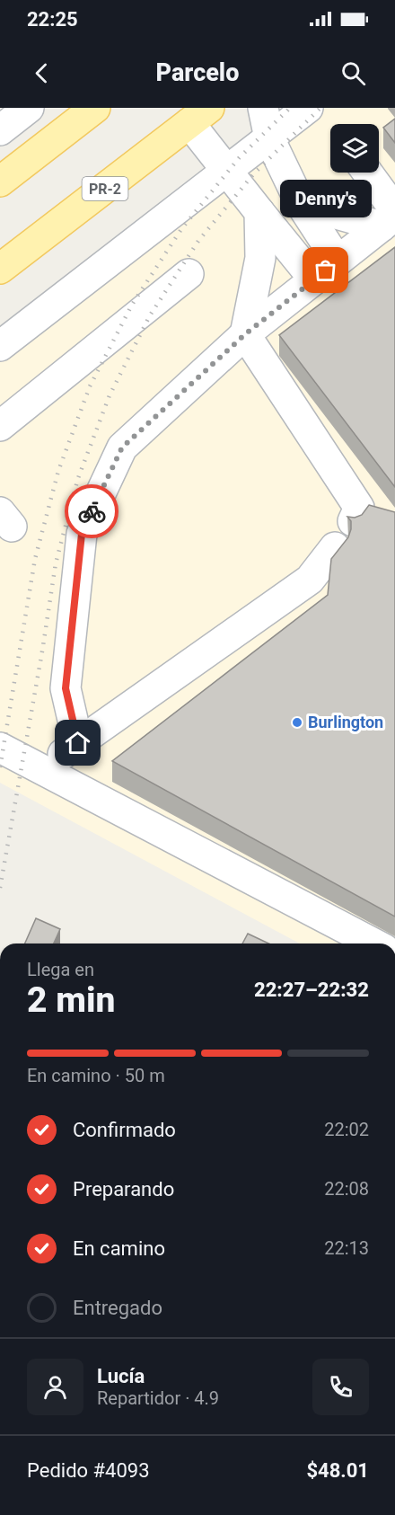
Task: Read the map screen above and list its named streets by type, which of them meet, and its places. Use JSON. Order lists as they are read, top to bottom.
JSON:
{
  "streets": {
    "main road": ["PR-2"]
  },
  "places": ["Denny's", "Burlington"],
  "page": {
    "status": "22:25",
    "header": "Parcelo",
    "bubble": "Denny's",
    "heading": ["2 min", "Llega en", "22:27–22:32"],
    "panel": [
      "Lucía",
      "Repartidor · 4.9",
      "Pedido #4093",
      "$48.01"
    ],
    "bar": "En camino · 50 m",
    "list": [
      ["Confirmado", "22:02"],
      ["Preparando", "22:08"],
      ["En camino", "22:13"],
      "Entregado"
    ]
  }
}
